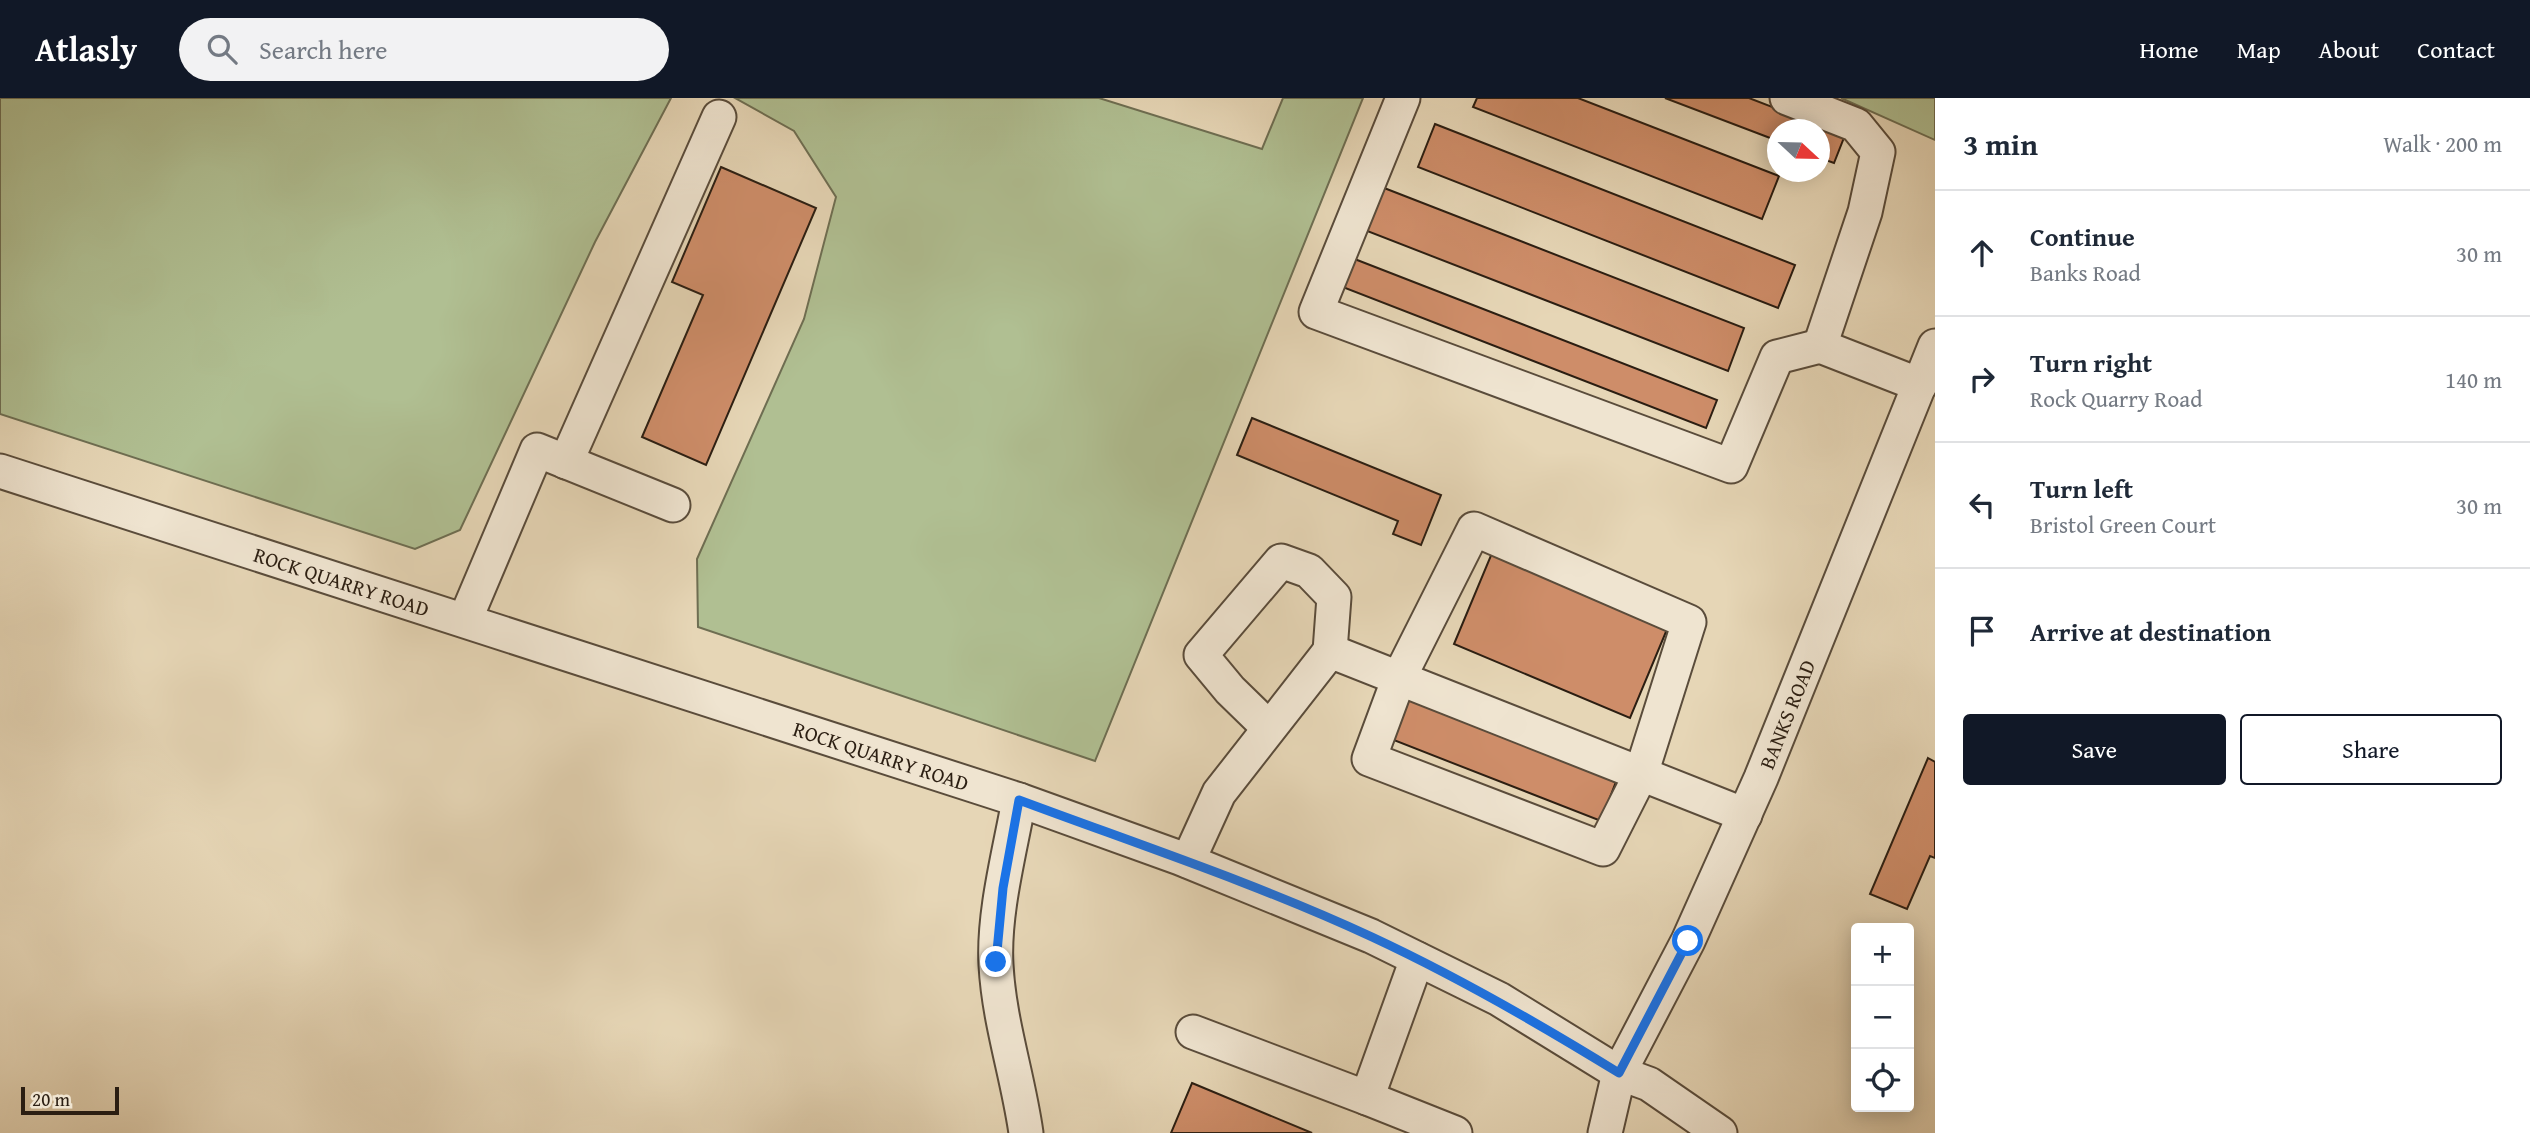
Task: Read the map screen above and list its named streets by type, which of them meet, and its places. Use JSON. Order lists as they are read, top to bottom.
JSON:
{
  "streets": {
    "street": ["ROCK QUARRY ROAD", "BANKS ROAD"]
  },
  "crossings": [
    ["ROCK QUARRY ROAD", "BANKS ROAD"]
  ],
  "scale_bar": "20 m",
  "north": "right",
  "page": {
    "header": "Atlasly",
    "search": "Search here",
    "nav": [
      "Home",
      "Map",
      "About",
      "Contact"
    ],
    "heading": ["3 min", "Walk · 200 m"],
    "list": [
      ["Continue", "Banks Road", "30 m"],
      ["Turn right", "Rock Quarry Road", "140 m"],
      ["Turn left", "Bristol Green Court", "30 m"],
      "Arrive at destination"
    ],
    "buttons": ["Save", "Share"],
    "map_buttons": ["+", "−"],
    "scale": "20 m"
  }
}
